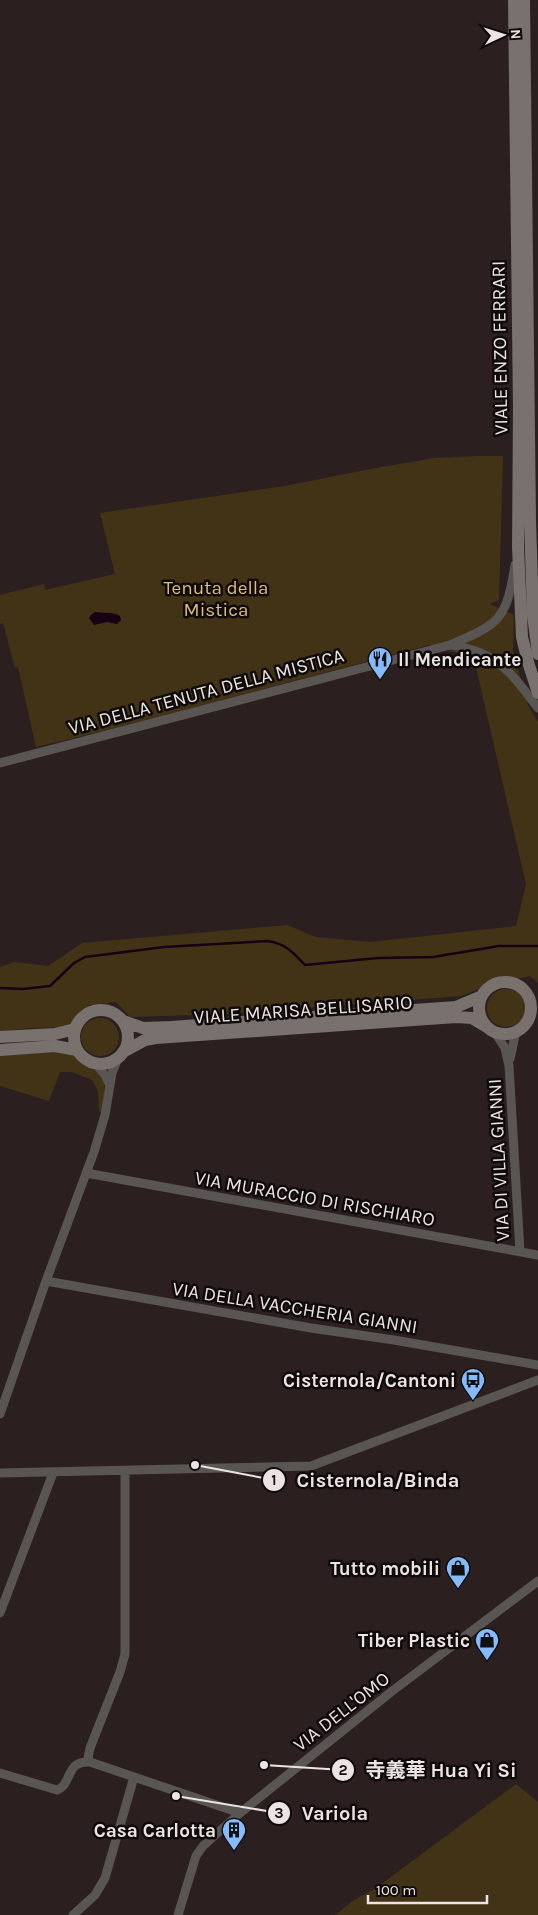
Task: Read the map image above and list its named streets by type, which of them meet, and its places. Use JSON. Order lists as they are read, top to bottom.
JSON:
{
  "streets": {
    "main road": ["VIALE ENZO FERRARI", "VIALE MARISA BELLISARIO"],
    "street": [
      "VIA DELLA TENUTA DELLA MISTICA",
      "VIA DI VILLA GIANNI",
      "VIA MURACCIO DI RISCHIARO",
      "VIA DELLA VACCHERIA GIANNI",
      "VIA DELL'OMO"
    ]
  },
  "crossings": [
    ["VIALE ENZO FERRARI", "VIA DELLA TENUTA DELLA MISTICA"],
    ["VIALE MARISA BELLISARIO", "VIA DI VILLA GIANNI"],
    ["VIA DI VILLA GIANNI", "VIA MURACCIO DI RISCHIARO"]
  ],
  "parks": ["Tenuta della Mistica"],
  "places": {
    "restaurant": ["Il Mendicante"],
    "bus stop": ["Cisternola/Cantoni"],
    "other": ["Cisternola/Binda", "寺義華 Hua Yi Si", "Variola"],
    "shop": ["Tutto mobili", "Tiber Plastic"],
    "building": ["Casa Carlotta"]
  },
  "scale_bar": "100 m",
  "north": "right"
}
